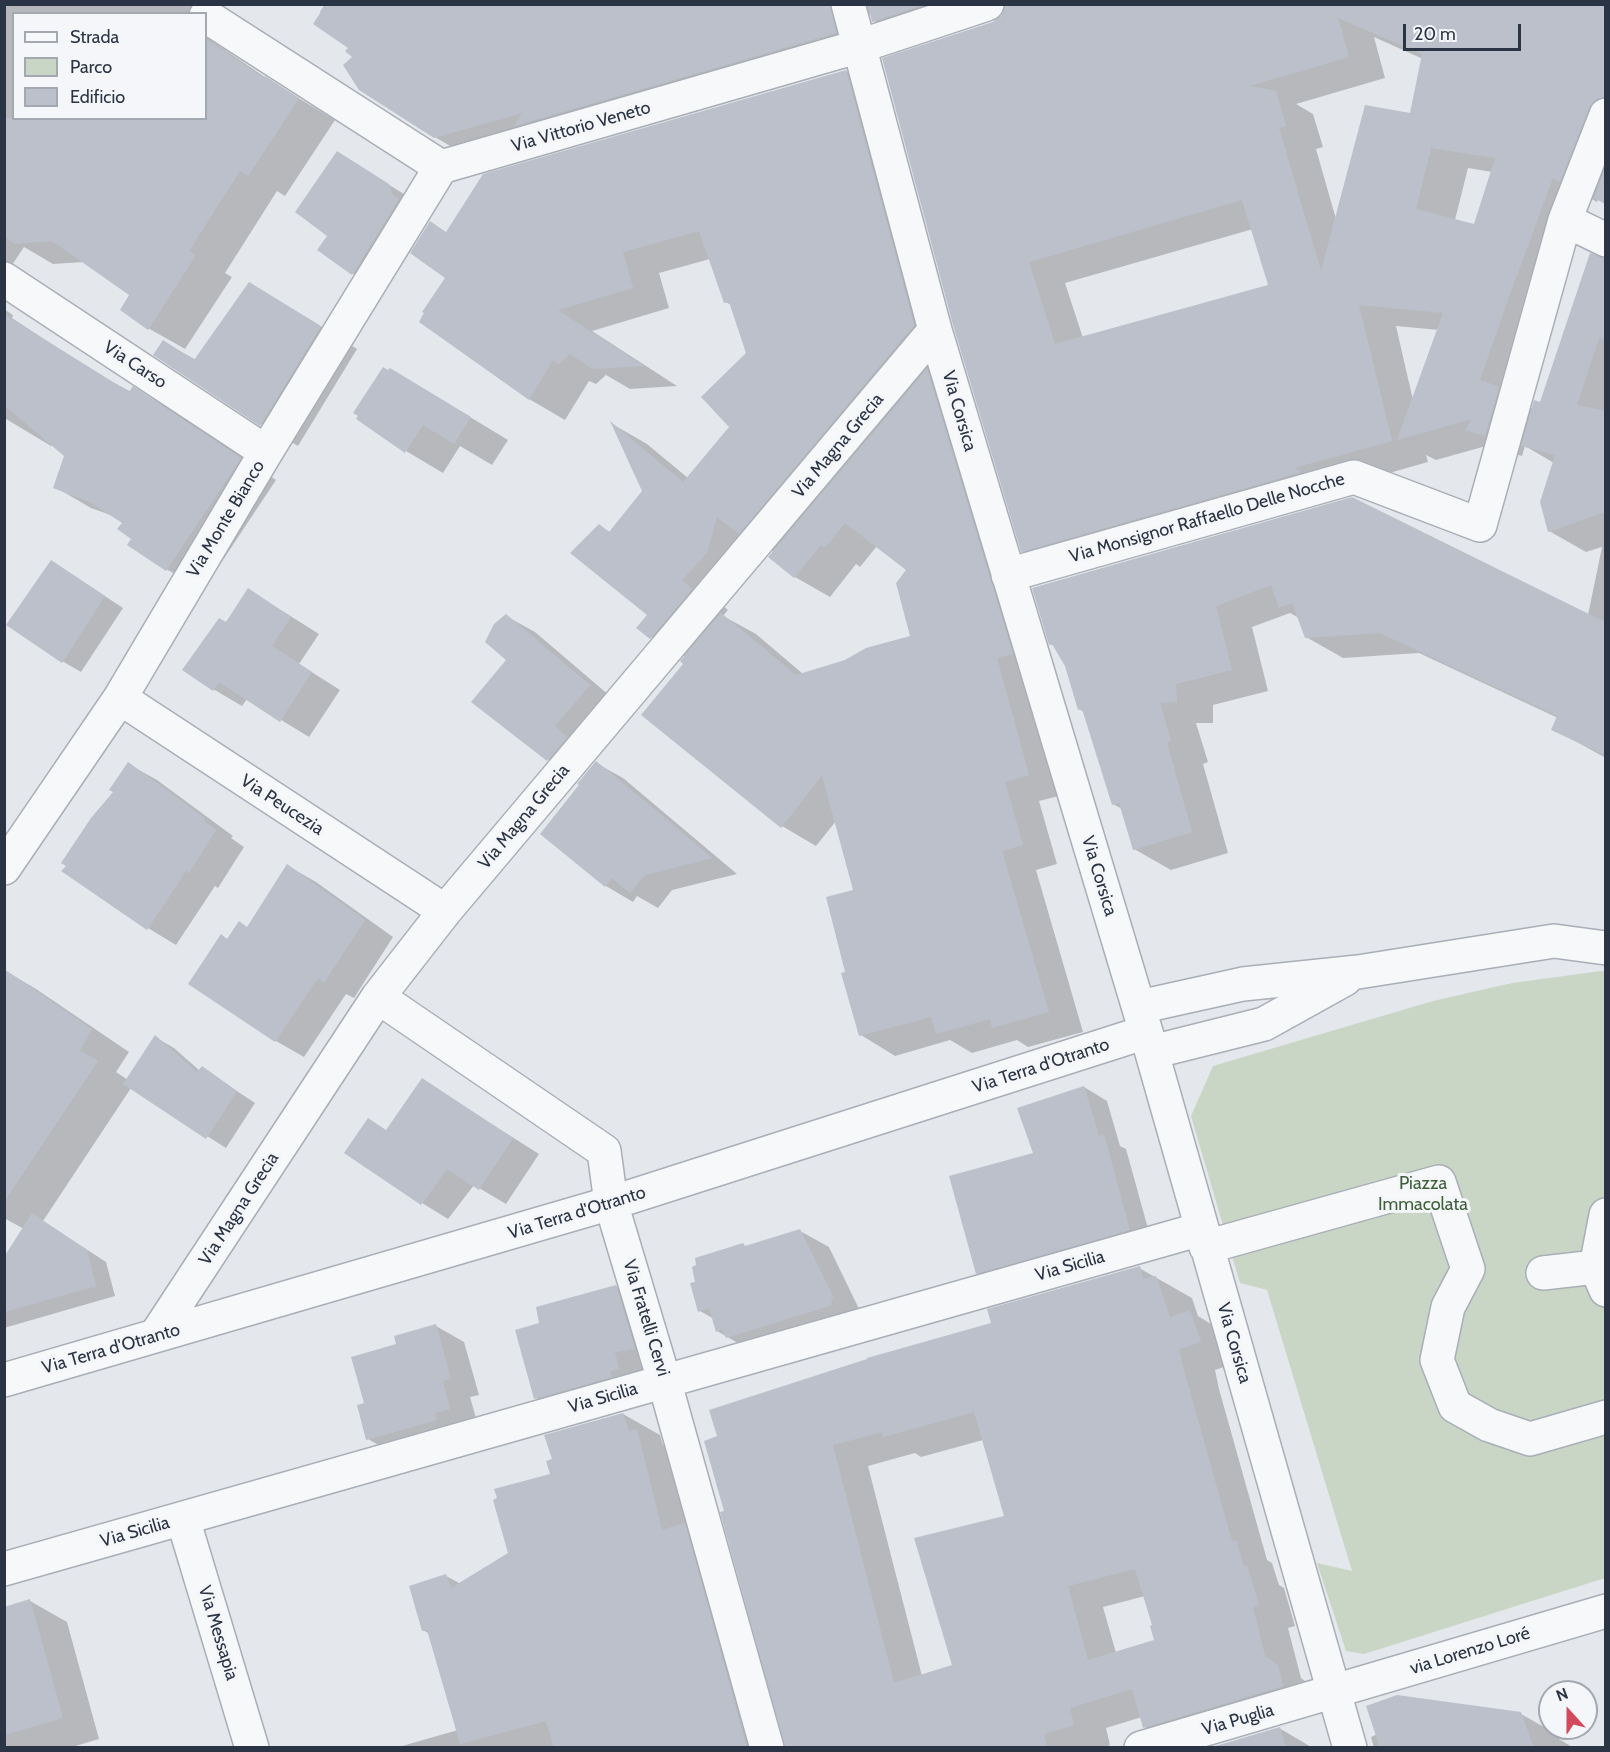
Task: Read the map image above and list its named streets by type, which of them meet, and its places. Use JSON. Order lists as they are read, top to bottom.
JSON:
{
  "streets": {
    "street": [
      "Via Vittorio Veneto",
      "Via Carso",
      "Via Corsica",
      "Via Magna Grecia",
      "Via Monsignor Raffaello Delle Nocche",
      "Via Monte Bianco",
      "Via Peucezia",
      "Via Terra d'Otranto",
      "Via Sicilia",
      "Via Fratelli Cervi",
      "Via Messapia",
      "via Lorenzo Loré",
      "Via Puglia"
    ]
  },
  "crossings": [
    ["Via Vittorio Veneto", "Via Corsica"],
    ["Via Vittorio Veneto", "Via Monte Bianco"],
    ["Via Carso", "Via Monte Bianco"],
    ["Via Corsica", "Via Magna Grecia"],
    ["Via Corsica", "Via Monsignor Raffaello Delle Nocche"],
    ["Via Corsica", "Via Terra d'Otranto"],
    ["Via Corsica", "Via Sicilia"],
    ["Via Corsica", "via Lorenzo Loré"],
    ["Via Corsica", "Via Puglia"],
    ["Via Magna Grecia", "Via Peucezia"],
    ["Via Magna Grecia", "Via Terra d'Otranto"],
    ["Via Magna Grecia", "Via Fratelli Cervi"],
    ["Via Monte Bianco", "Via Peucezia"],
    ["Via Terra d'Otranto", "Via Fratelli Cervi"],
    ["Via Sicilia", "Via Fratelli Cervi"],
    ["Via Sicilia", "Via Messapia"],
    ["via Lorenzo Loré", "Via Puglia"]
  ],
  "parks": ["Piazza Immacolata"],
  "legend": ["Strada", "Parco", "Edificio"],
  "scale_bar": "20 m",
  "north": "top"
}
